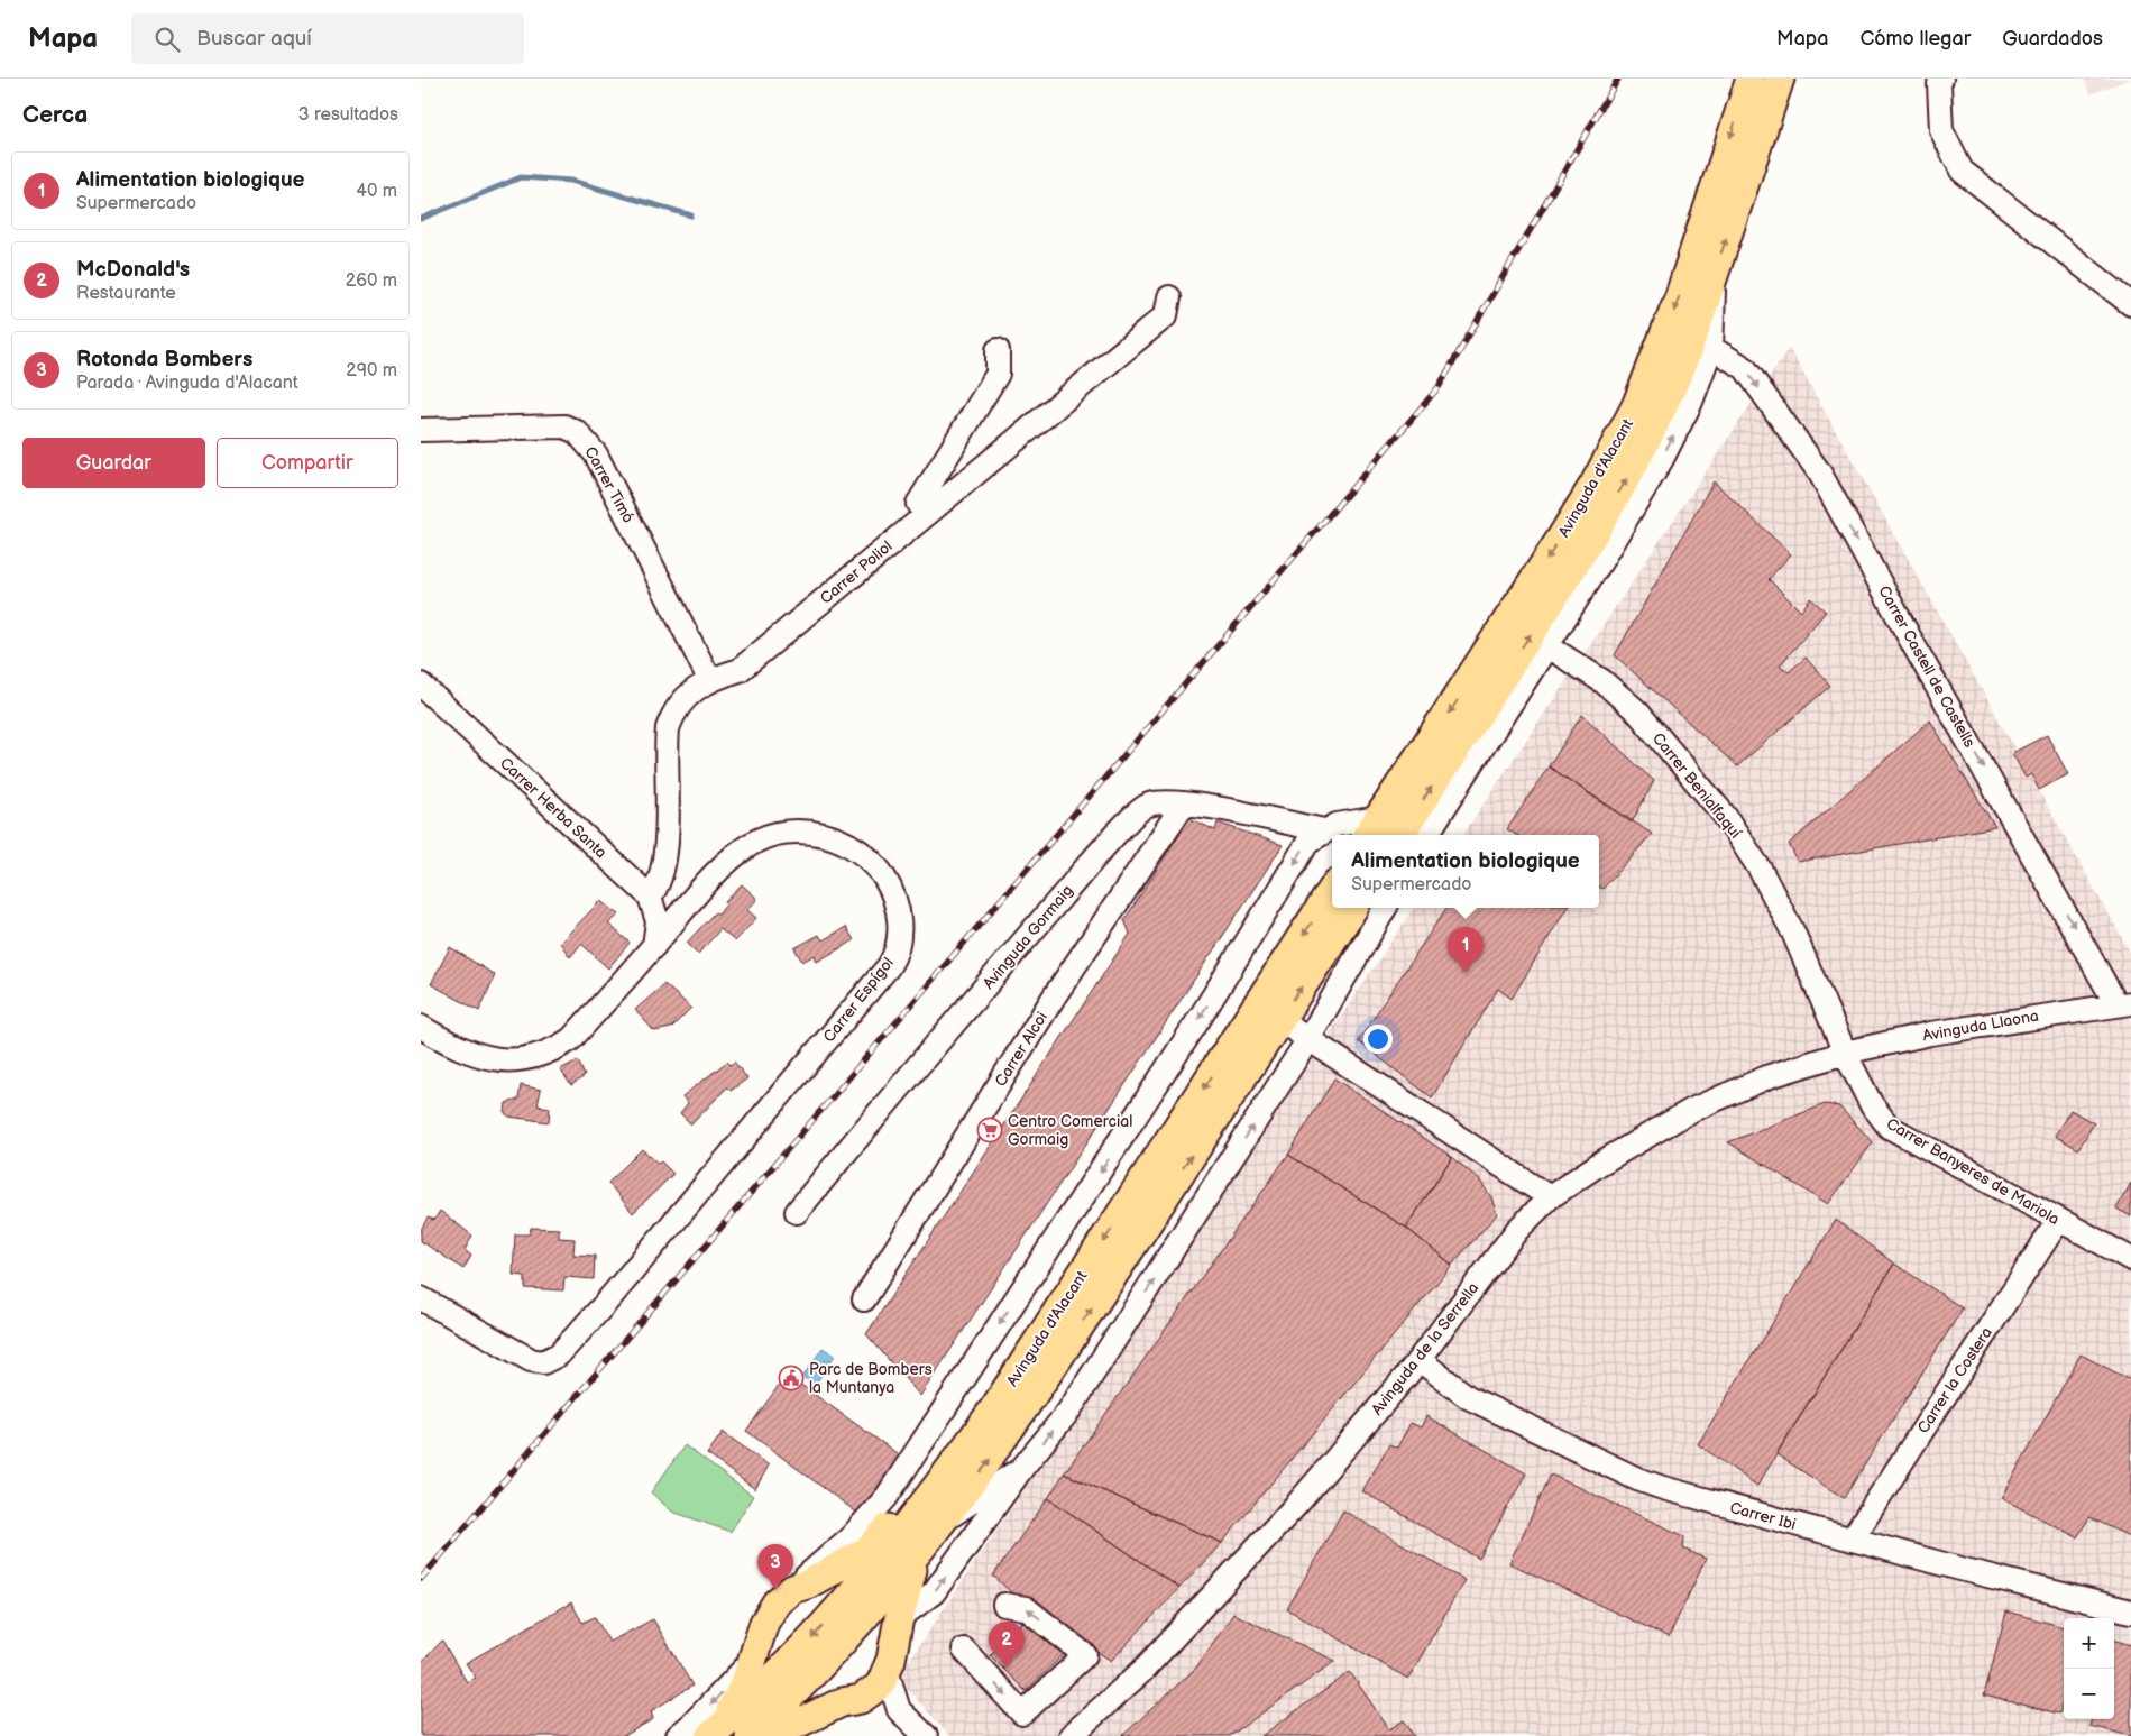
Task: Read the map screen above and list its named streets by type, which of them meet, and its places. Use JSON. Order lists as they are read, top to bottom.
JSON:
{
  "streets": {
    "main road": ["Avinguda d'Alacant"],
    "street": [
      "Carrer Timó",
      "Carrer Poliol",
      "Carrer Castell de Castells",
      "Carrer Benialfaquí",
      "Carrer Herba Santa",
      "Avinguda Gormaig",
      "Carrer Espígol",
      "Avinguda Llaona",
      "Carrer Alcoi",
      "Carrer Banyeres de Mariola",
      "Avinguda de la Serrella",
      "Carrer la Costera",
      "Carrer Ibi"
    ]
  },
  "crossings": [
    ["Carrer Timó", "Carrer Poliol"],
    ["Carrer Poliol", "Carrer Herba Santa"],
    ["Carrer Castell de Castells", "Avinguda Llaona"],
    ["Carrer Benialfaquí", "Avinguda Llaona"],
    ["Carrer Benialfaquí", "Carrer Banyeres de Mariola"],
    ["Carrer Benialfaquí", "Avinguda de la Serrella"],
    ["Avinguda Gormaig", "Carrer Alcoi"],
    ["Avinguda Llaona", "Carrer Banyeres de Mariola"],
    ["Avinguda Llaona", "Avinguda de la Serrella"],
    ["Carrer Banyeres de Mariola", "Avinguda de la Serrella"],
    ["Carrer Banyeres de Mariola", "Carrer la Costera"],
    ["Avinguda de la Serrella", "Carrer Ibi"],
    ["Carrer la Costera", "Carrer Ibi"]
  ],
  "one_way": ["Carrer Castell de Castells"],
  "places": {
    "supermarket": ["Centro Comercial Gormaig"],
    "public building": ["Parc de Bombers la Muntanya"]
  },
  "page": {
    "header": "Mapa",
    "search": "Buscar aquí",
    "nav": ["Mapa", "Cómo llegar", "Guardados"],
    "heading": ["Cerca", "3 resultados"],
    "list": [
      {
        "mark": "1",
        "name": "Alimentation biologique",
        "note": "Supermercado",
        "value": "40 m"
      },
      {
        "mark": "2",
        "name": "McDonald's",
        "note": "Restaurante",
        "value": "260 m"
      },
      {
        "mark": "3",
        "name": "Rotonda Bombers",
        "note": "Parada · Avinguda d'Alacant",
        "value": "290 m"
      }
    ],
    "buttons": ["Guardar", "Compartir"],
    "popup": ["Alimentation biologique", "Supermercado"],
    "pins": ["1", "3", "2"],
    "map_buttons": ["+", "−"]
  }
}
